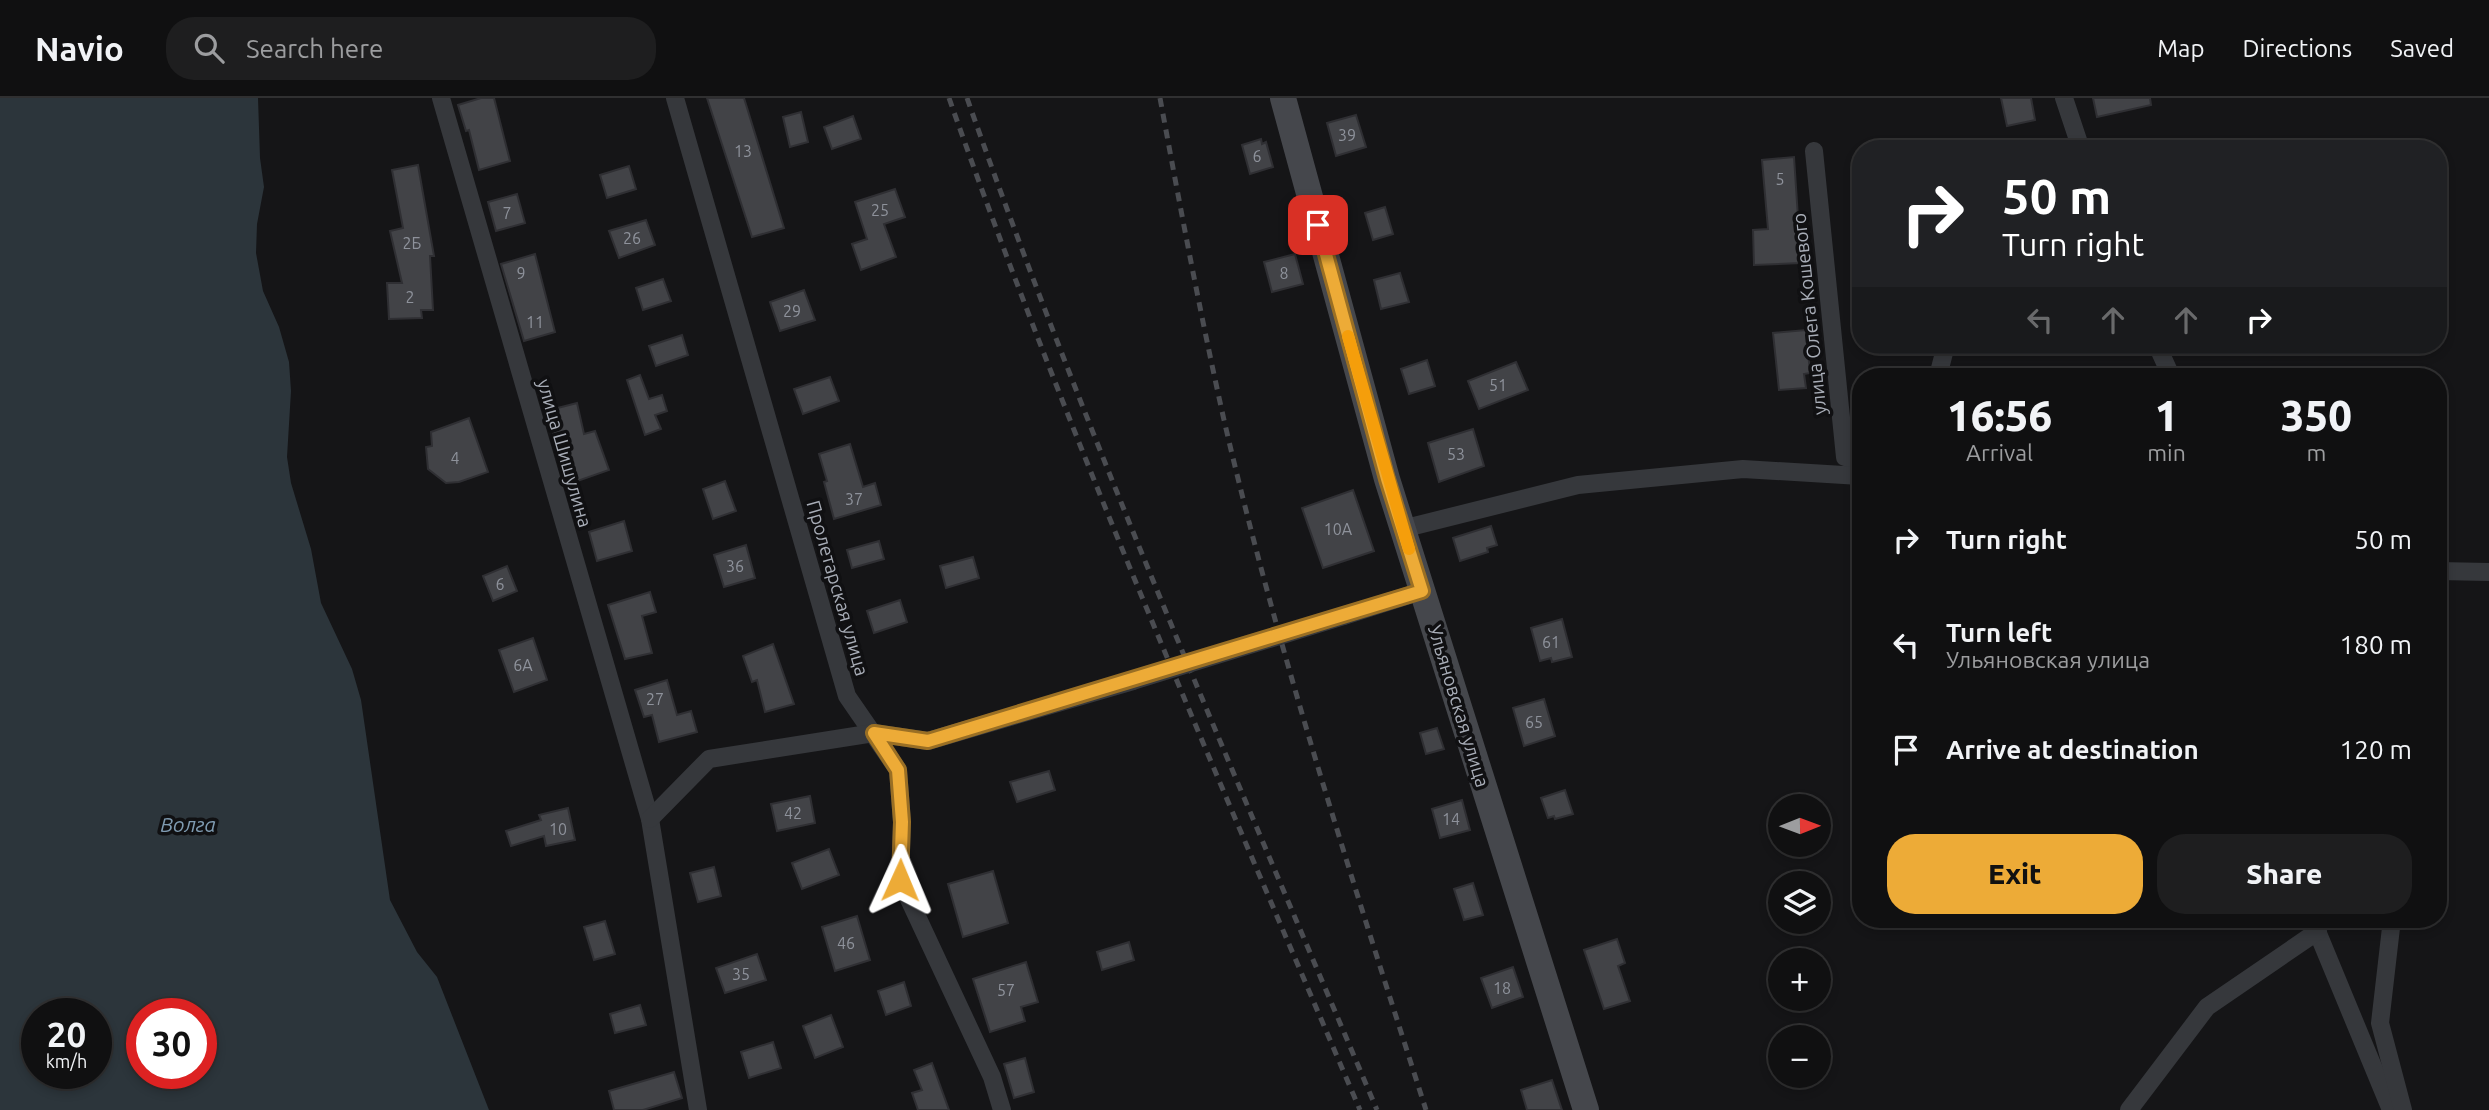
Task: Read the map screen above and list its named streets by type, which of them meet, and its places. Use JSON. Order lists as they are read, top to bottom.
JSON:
{
  "streets": {
    "main road": ["Ульяновская улица"],
    "street": ["улица Олега Кошевого", "улица Шишулина", "Пролетарская улица"]
  },
  "water": ["Волга"],
  "house_numbers": [
    "39",
    "13",
    "6",
    "5",
    "25",
    "7",
    "26",
    "2Б",
    "9",
    "8",
    "2",
    "29",
    "11",
    "51",
    "53",
    "4",
    "37",
    "10А",
    "36",
    "6",
    "61",
    "6А",
    "27",
    "65",
    "42",
    "14",
    "10",
    "46",
    "35",
    "18",
    "57"
  ],
  "north": "right",
  "page": {
    "header": "Navio",
    "search": "Search here",
    "nav": ["Map", "Directions", "Saved"],
    "turn": ["50 m", "Turn right"],
    "eta": [
      "16:56",
      "Arrival",
      "1",
      "min",
      "350",
      "m"
    ],
    "list": [
      {
        "name": "Turn right",
        "value": "50 m"
      },
      {
        "name": "Turn left",
        "note": "Ульяновская улица",
        "value": "180 m"
      },
      {
        "name": "Arrive at destination",
        "value": "120 m"
      }
    ],
    "map_buttons": ["+", "−"],
    "buttons": ["Exit", "Share"],
    "speed": "20 km/h",
    "limit": "30"
  }
}
